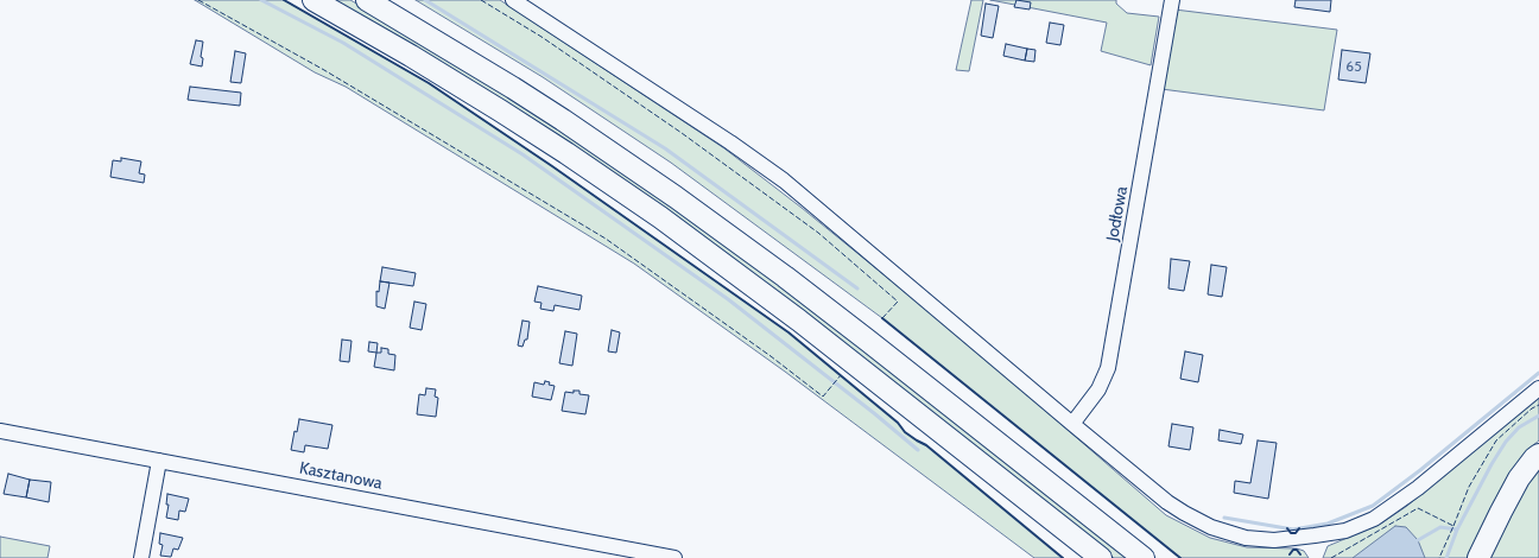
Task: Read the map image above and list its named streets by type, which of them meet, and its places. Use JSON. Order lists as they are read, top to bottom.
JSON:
{
  "streets": {
    "street": ["Jodłowa", "Kasztanowa"]
  },
  "house_numbers": ["65"]
}
